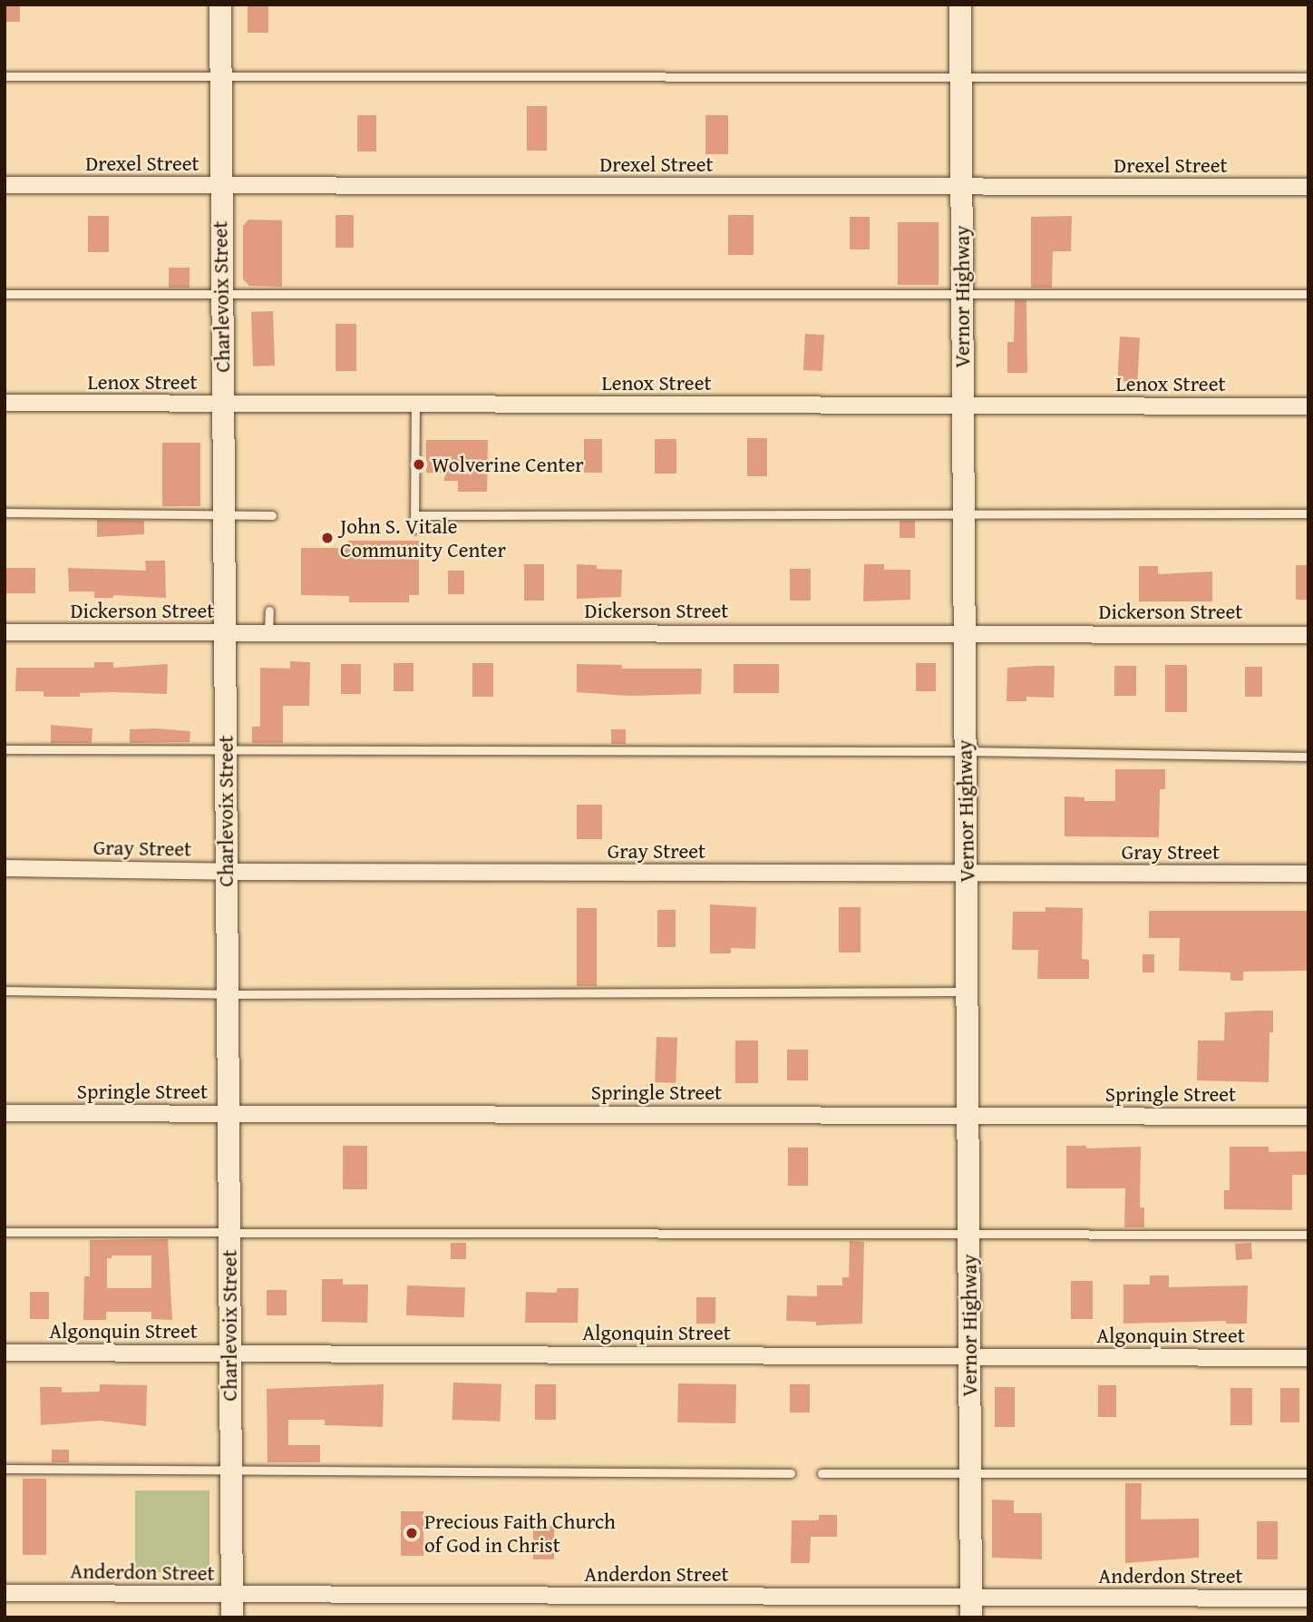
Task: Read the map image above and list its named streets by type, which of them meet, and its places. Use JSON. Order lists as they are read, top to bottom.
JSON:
{
  "streets": {
    "street": [
      "Drexel Street",
      "Charlevoix Street",
      "Vernor Highway",
      "Lenox Street",
      "Dickerson Street",
      "Gray Street",
      "Springle Street",
      "Algonquin Street",
      "Anderdon Street"
    ]
  },
  "crossings": [
    ["Drexel Street", "Charlevoix Street"],
    ["Drexel Street", "Vernor Highway"],
    ["Charlevoix Street", "Lenox Street"],
    ["Charlevoix Street", "Dickerson Street"],
    ["Charlevoix Street", "Gray Street"],
    ["Charlevoix Street", "Springle Street"],
    ["Charlevoix Street", "Algonquin Street"],
    ["Charlevoix Street", "Anderdon Street"],
    ["Vernor Highway", "Lenox Street"],
    ["Vernor Highway", "Dickerson Street"],
    ["Vernor Highway", "Gray Street"],
    ["Vernor Highway", "Springle Street"],
    ["Vernor Highway", "Algonquin Street"],
    ["Vernor Highway", "Anderdon Street"]
  ],
  "places": ["Wolverine Center", "John S. Vitale Community Center", "Precious Faith Church of God in Christ"]
}
